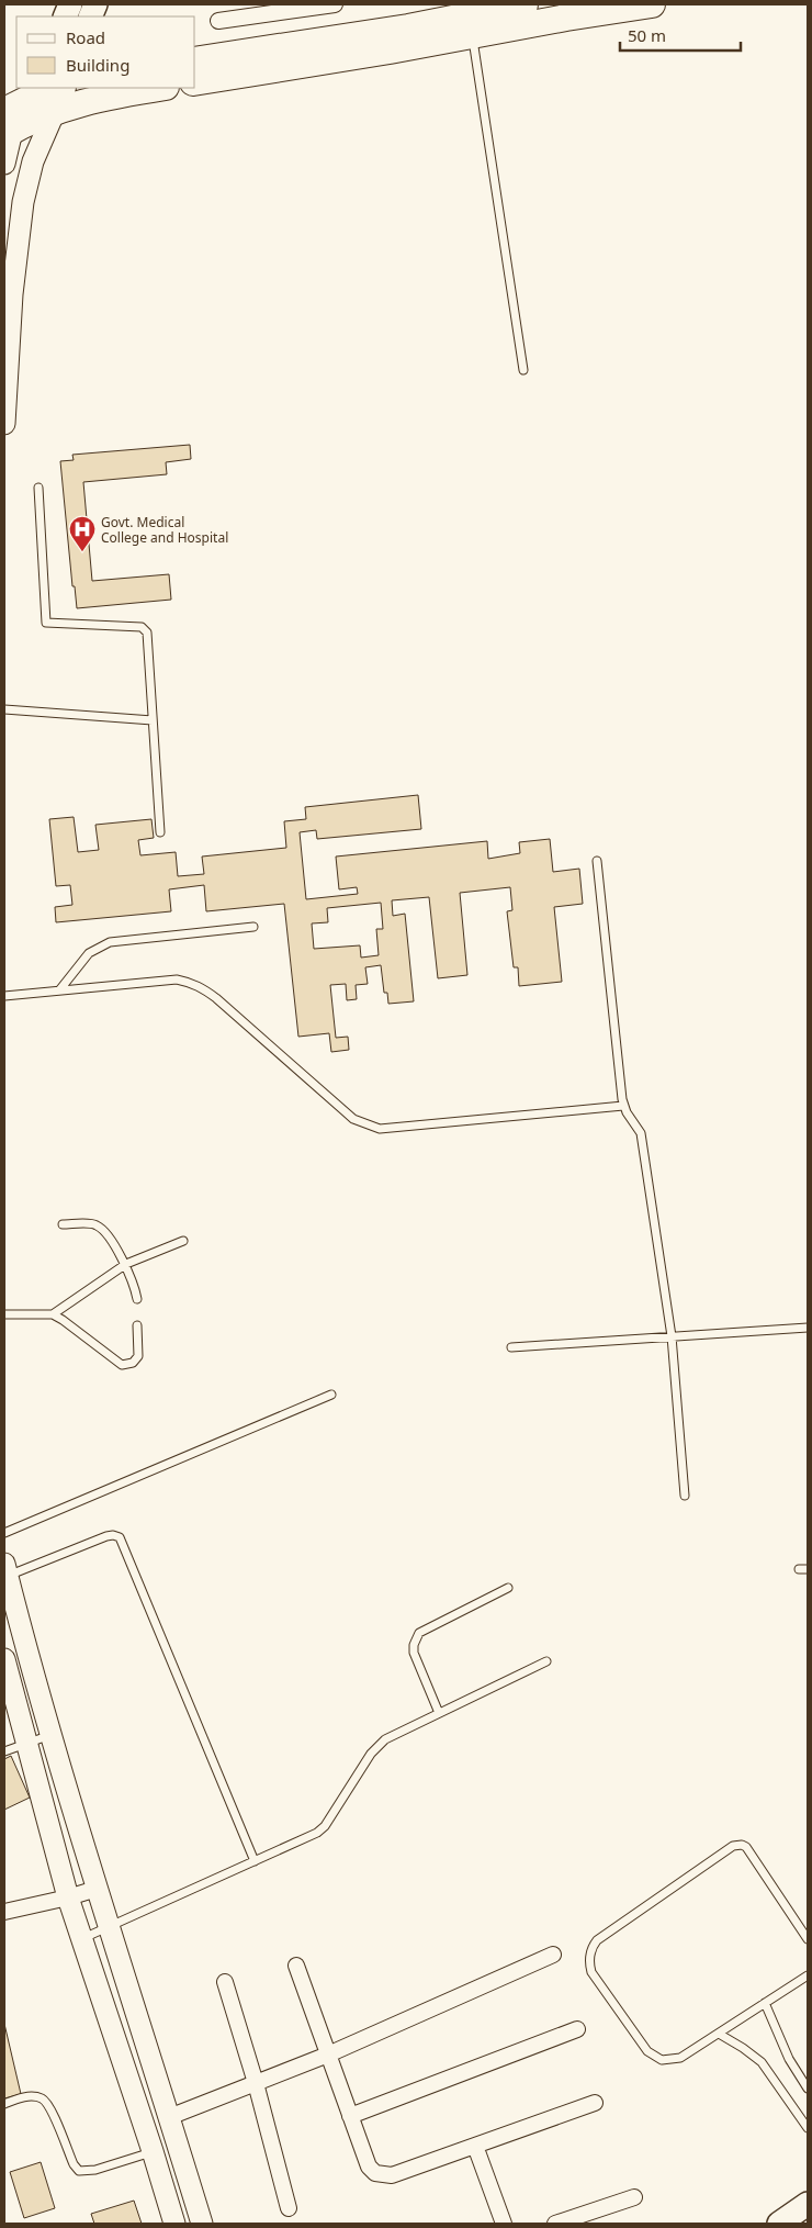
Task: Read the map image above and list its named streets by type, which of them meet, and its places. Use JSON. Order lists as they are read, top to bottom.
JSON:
{
  "places": {
    "hospital": ["Govt. Medical College and Hospital"]
  },
  "legend": ["Road", "Building"],
  "scale_bar": "50 m"
}
